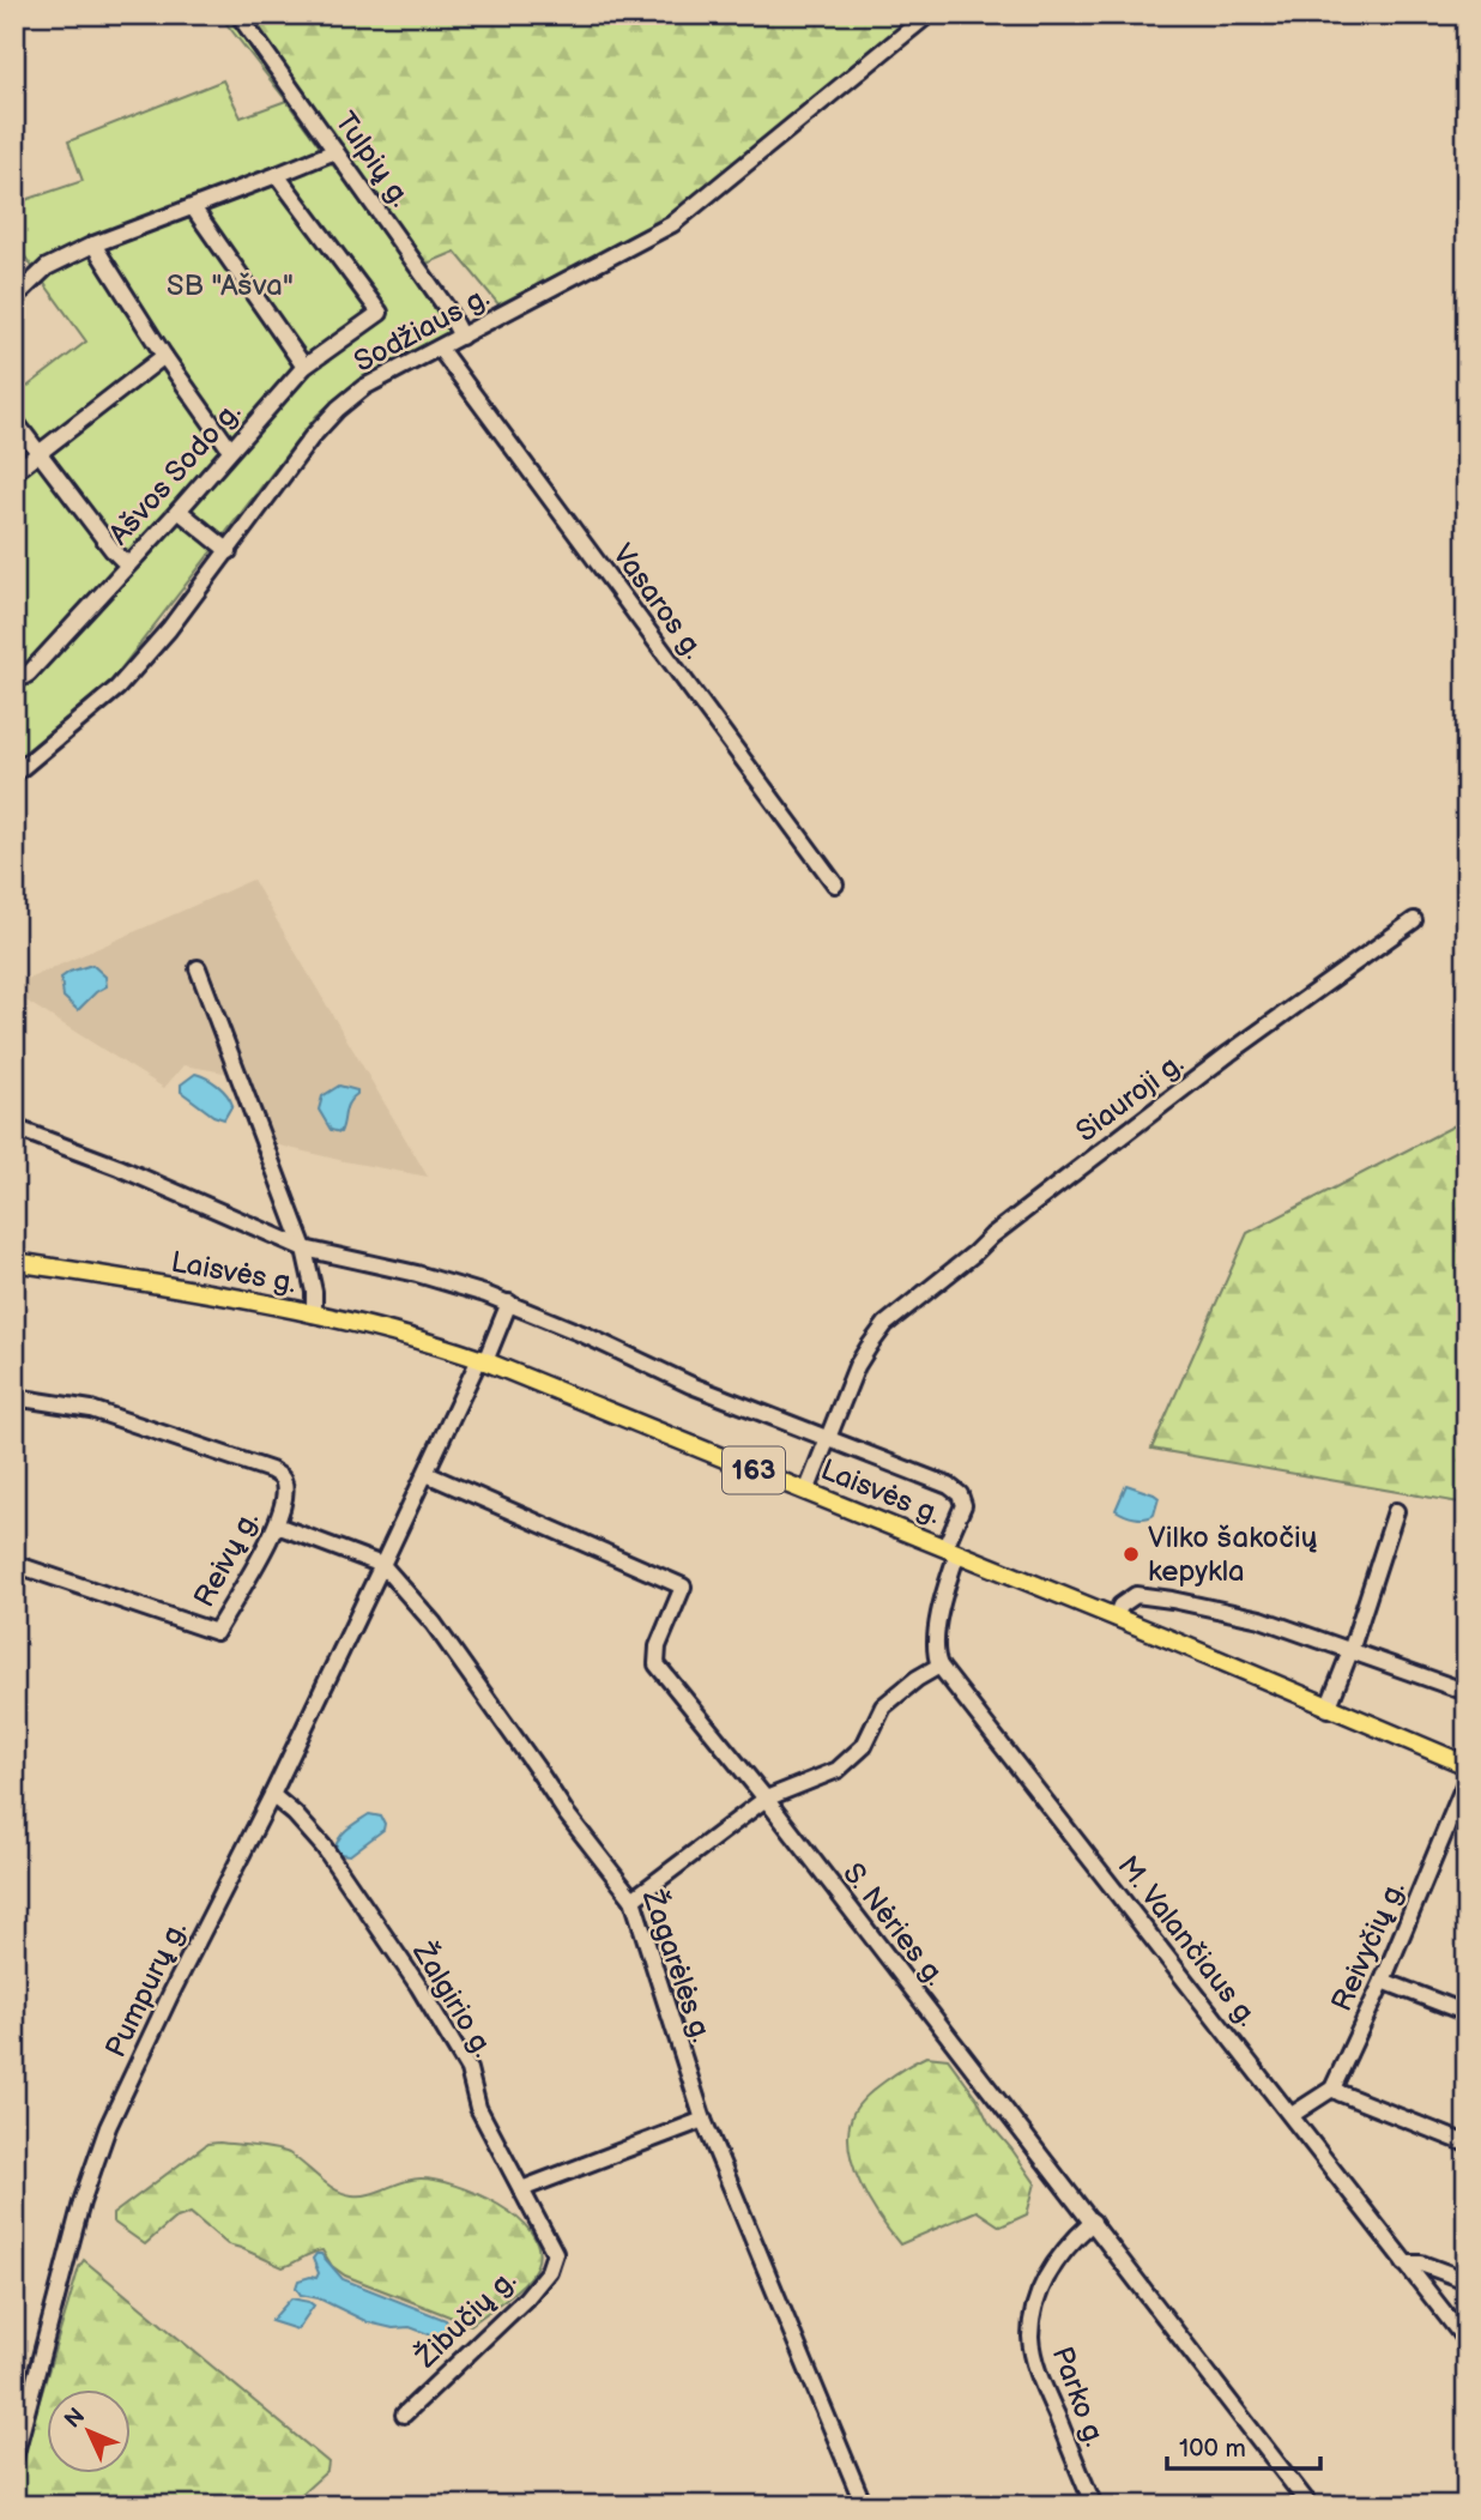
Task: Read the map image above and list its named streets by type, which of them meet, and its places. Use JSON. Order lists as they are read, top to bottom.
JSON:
{
  "streets": {
    "main road": ["Laisvės g.", "163"],
    "street": [
      "Tulpių g.",
      "Sodžiaus g.",
      "Ašvos Sodo g.",
      "Vasaros g.",
      "Siauroji g.",
      "Reivų g.",
      "S. Nėries g.",
      "M. Valančiaus g.",
      "Reivyčių g.",
      "Žagarėlės g.",
      "Pumpurų g.",
      "Žalgirio g.",
      "Žibučių g.",
      "Parko g."
    ]
  },
  "crossings": [
    ["Tulpių g.", "Sodžiaus g."],
    ["Sodžiaus g.", "Vasaros g."],
    ["Siauroji g.", "Laisvės g."],
    ["S. Nėries g.", "Parko g."],
    ["M. Valančiaus g.", "Reivyčių g."],
    ["Žagarėlės g.", "Pumpurų g."],
    ["Pumpurų g.", "Žalgirio g."],
    ["Žalgirio g.", "Žibučių g."]
  ],
  "parks": ["SB \"Ašva\""],
  "places": ["Vilko šakočių kepykla"],
  "scale_bar": "100 m",
  "north": "top left"
}
